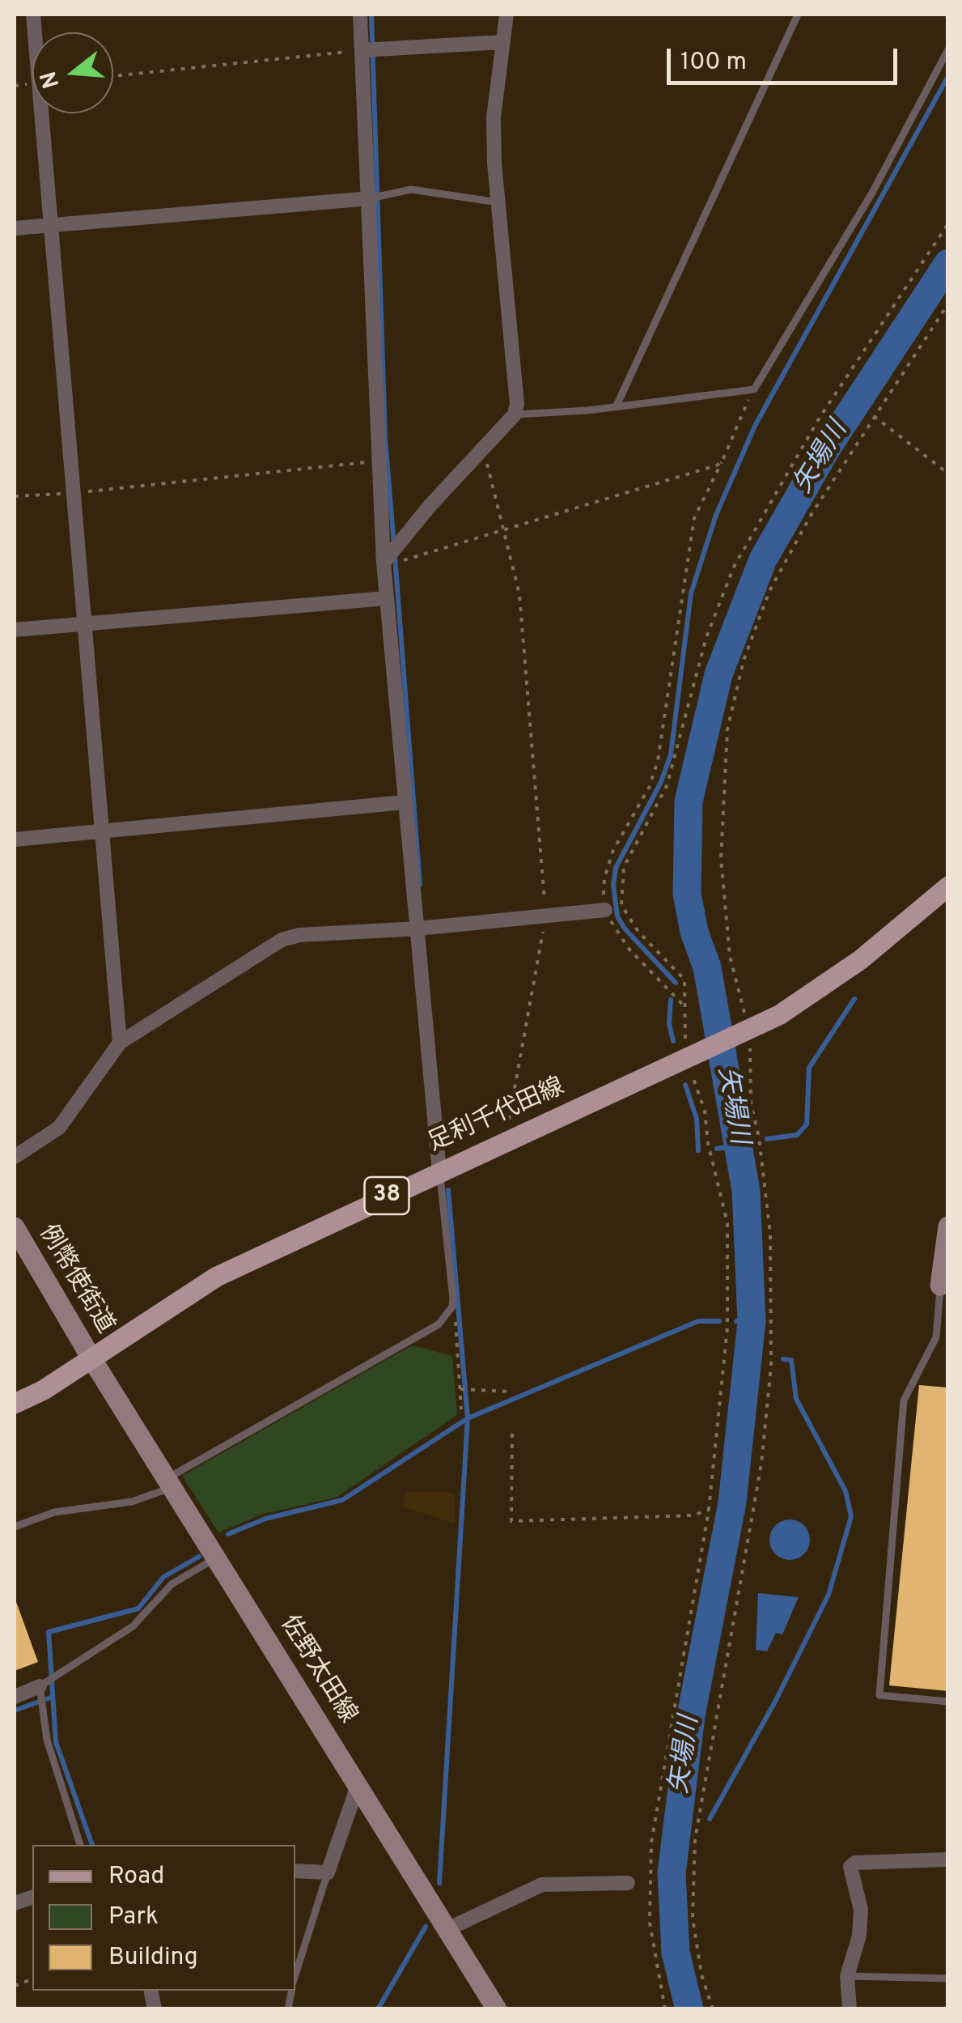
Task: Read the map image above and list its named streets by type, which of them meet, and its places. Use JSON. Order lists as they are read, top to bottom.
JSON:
{
  "streets": {
    "main road": [
      "足利千代田線",
      "38",
      "例幣使街道",
      "佐野太田線"
    ]
  },
  "crossings": [
    ["足利千代田線", "例幣使街道"],
    ["足利千代田線", "佐野太田線"],
    ["例幣使街道", "佐野太田線"]
  ],
  "water": ["矢場川"],
  "legend": ["Road", "Park", "Building"],
  "scale_bar": "100 m",
  "north": "left"
}
